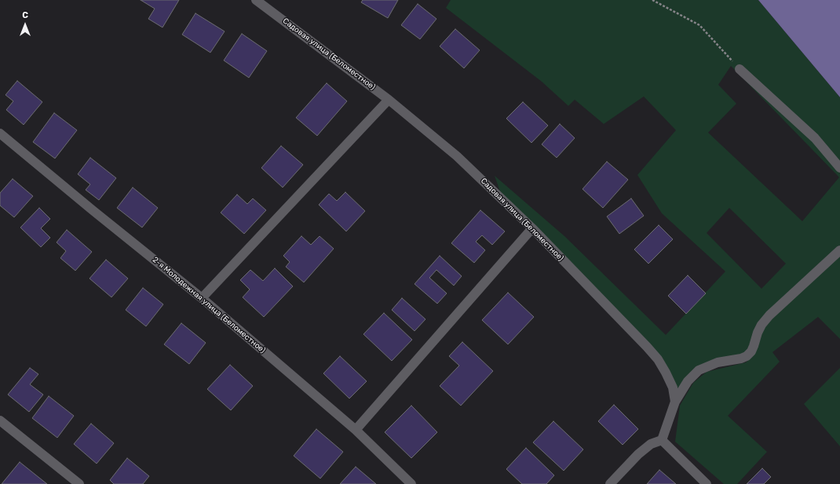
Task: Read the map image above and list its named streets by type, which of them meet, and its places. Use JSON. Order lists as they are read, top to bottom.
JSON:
{
  "streets": {
    "street": ["Садовая улица (Беломестное)", "2-я Молодежная улица (Беломестное)"]
  },
  "north": "top"
}
